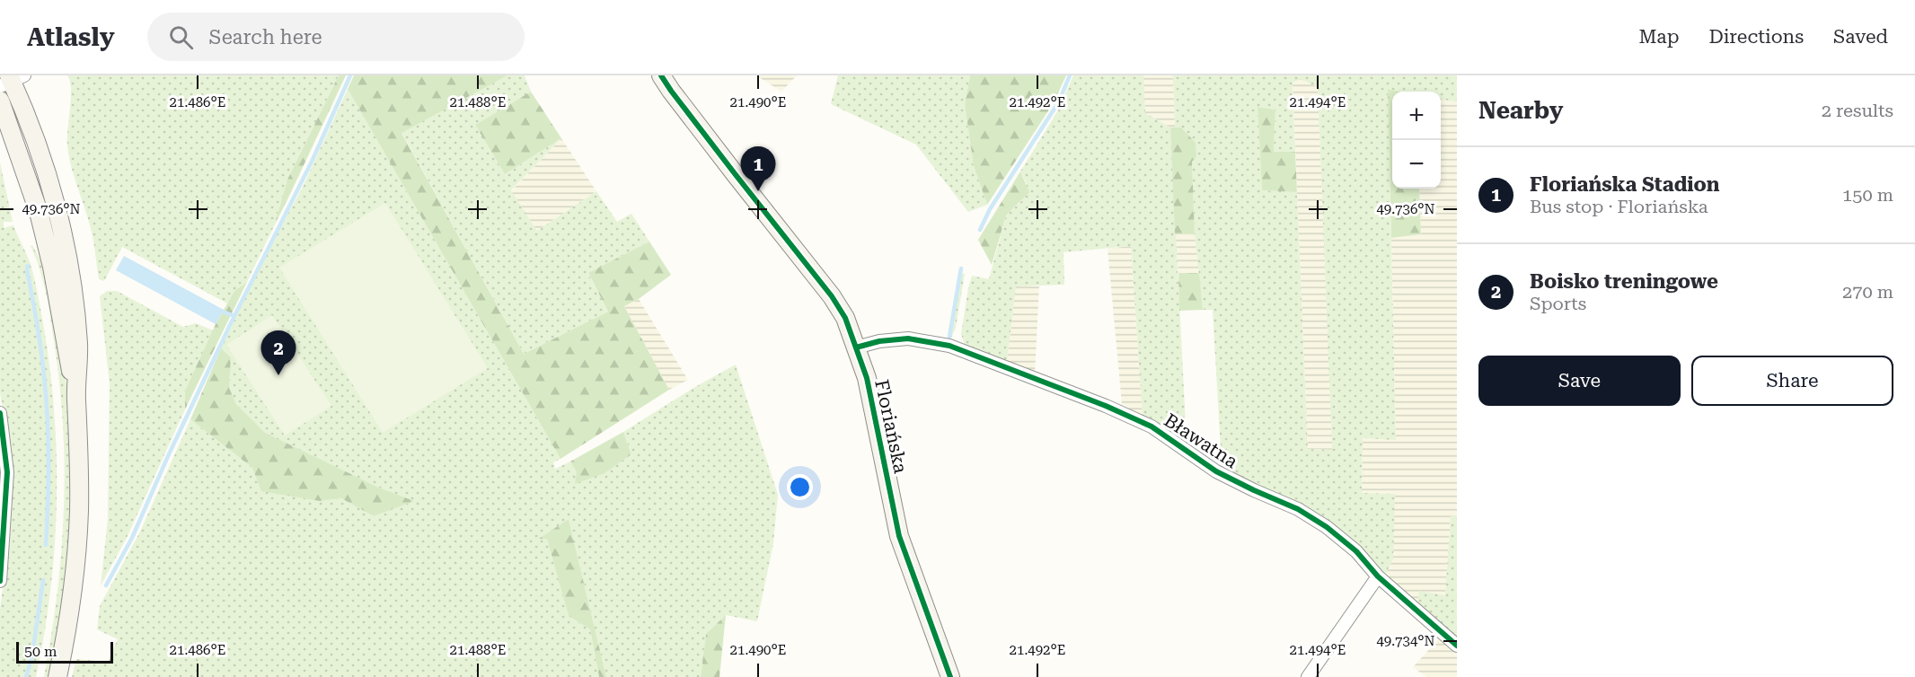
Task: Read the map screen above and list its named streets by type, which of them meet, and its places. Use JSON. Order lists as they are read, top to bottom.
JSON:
{
  "streets": {
    "main road": ["Floriańska"],
    "street": ["Bławatna"]
  },
  "crossings": [
    ["Floriańska", "Bławatna"]
  ],
  "scale_bar": "50 m",
  "page": {
    "header": "Atlasly",
    "search": "Search here",
    "nav": ["Map", "Directions", "Saved"],
    "heading": ["Nearby", "2 results"],
    "map_buttons": ["+", "−"],
    "list": [
      {
        "mark": "1",
        "name": "Floriańska Stadion",
        "note": "Bus stop · Floriańska",
        "value": "150 m"
      },
      {
        "mark": "2",
        "name": "Boisko treningowe",
        "note": "Sports",
        "value": "270 m"
      }
    ],
    "pins": ["1", "2"],
    "buttons": ["Save", "Share"],
    "scale": "50 m"
  },
  "coordinates": [
    "21.486°E",
    "21.488°E",
    "21.490°E",
    "21.492°E",
    "21.494°E",
    "49.736°N",
    "49.734°N"
  ]
}
